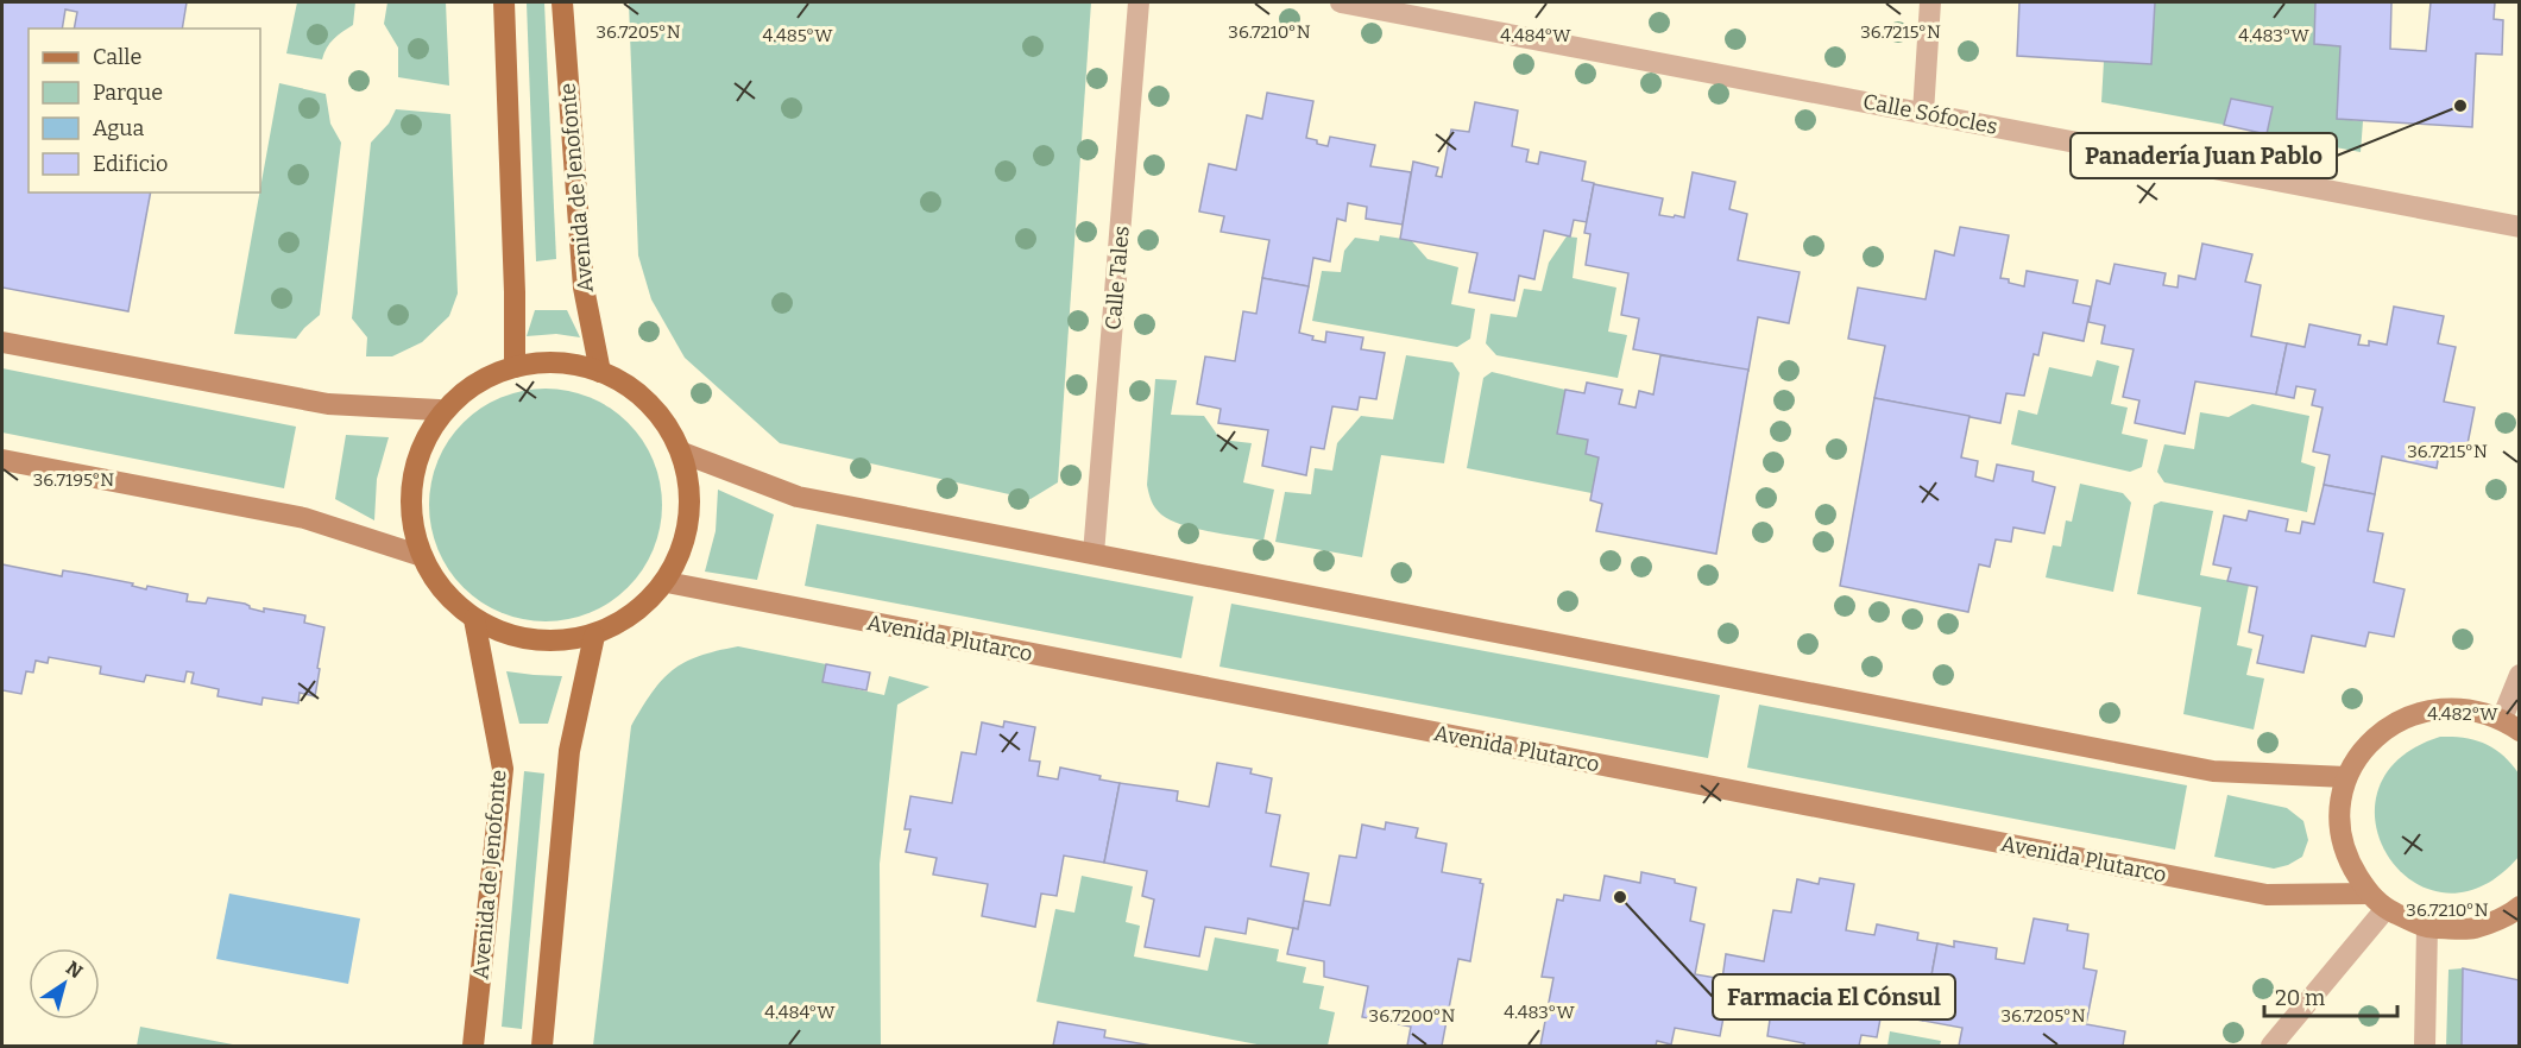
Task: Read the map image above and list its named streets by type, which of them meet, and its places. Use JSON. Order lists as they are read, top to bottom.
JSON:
{
  "streets": {
    "main road": ["Avenida de Jenofonte", "Avenida Plutarco"],
    "street": ["Calle Sófocles", "Calle Tales"]
  },
  "places": ["Panadería Juan Pablo", "Farmacia El Cónsul"],
  "legend": [
    "Calle",
    "Parque",
    "Agua",
    "Edificio"
  ],
  "scale_bar": "20 m",
  "north": "top right",
  "coordinates": [
    "36.7205°N",
    "36.7210°N",
    "36.7215°N",
    "4.483°W",
    "4.485°W",
    "4.484°W",
    "36.7195°N",
    "4.482°W",
    "36.7200°N"
  ]
}
